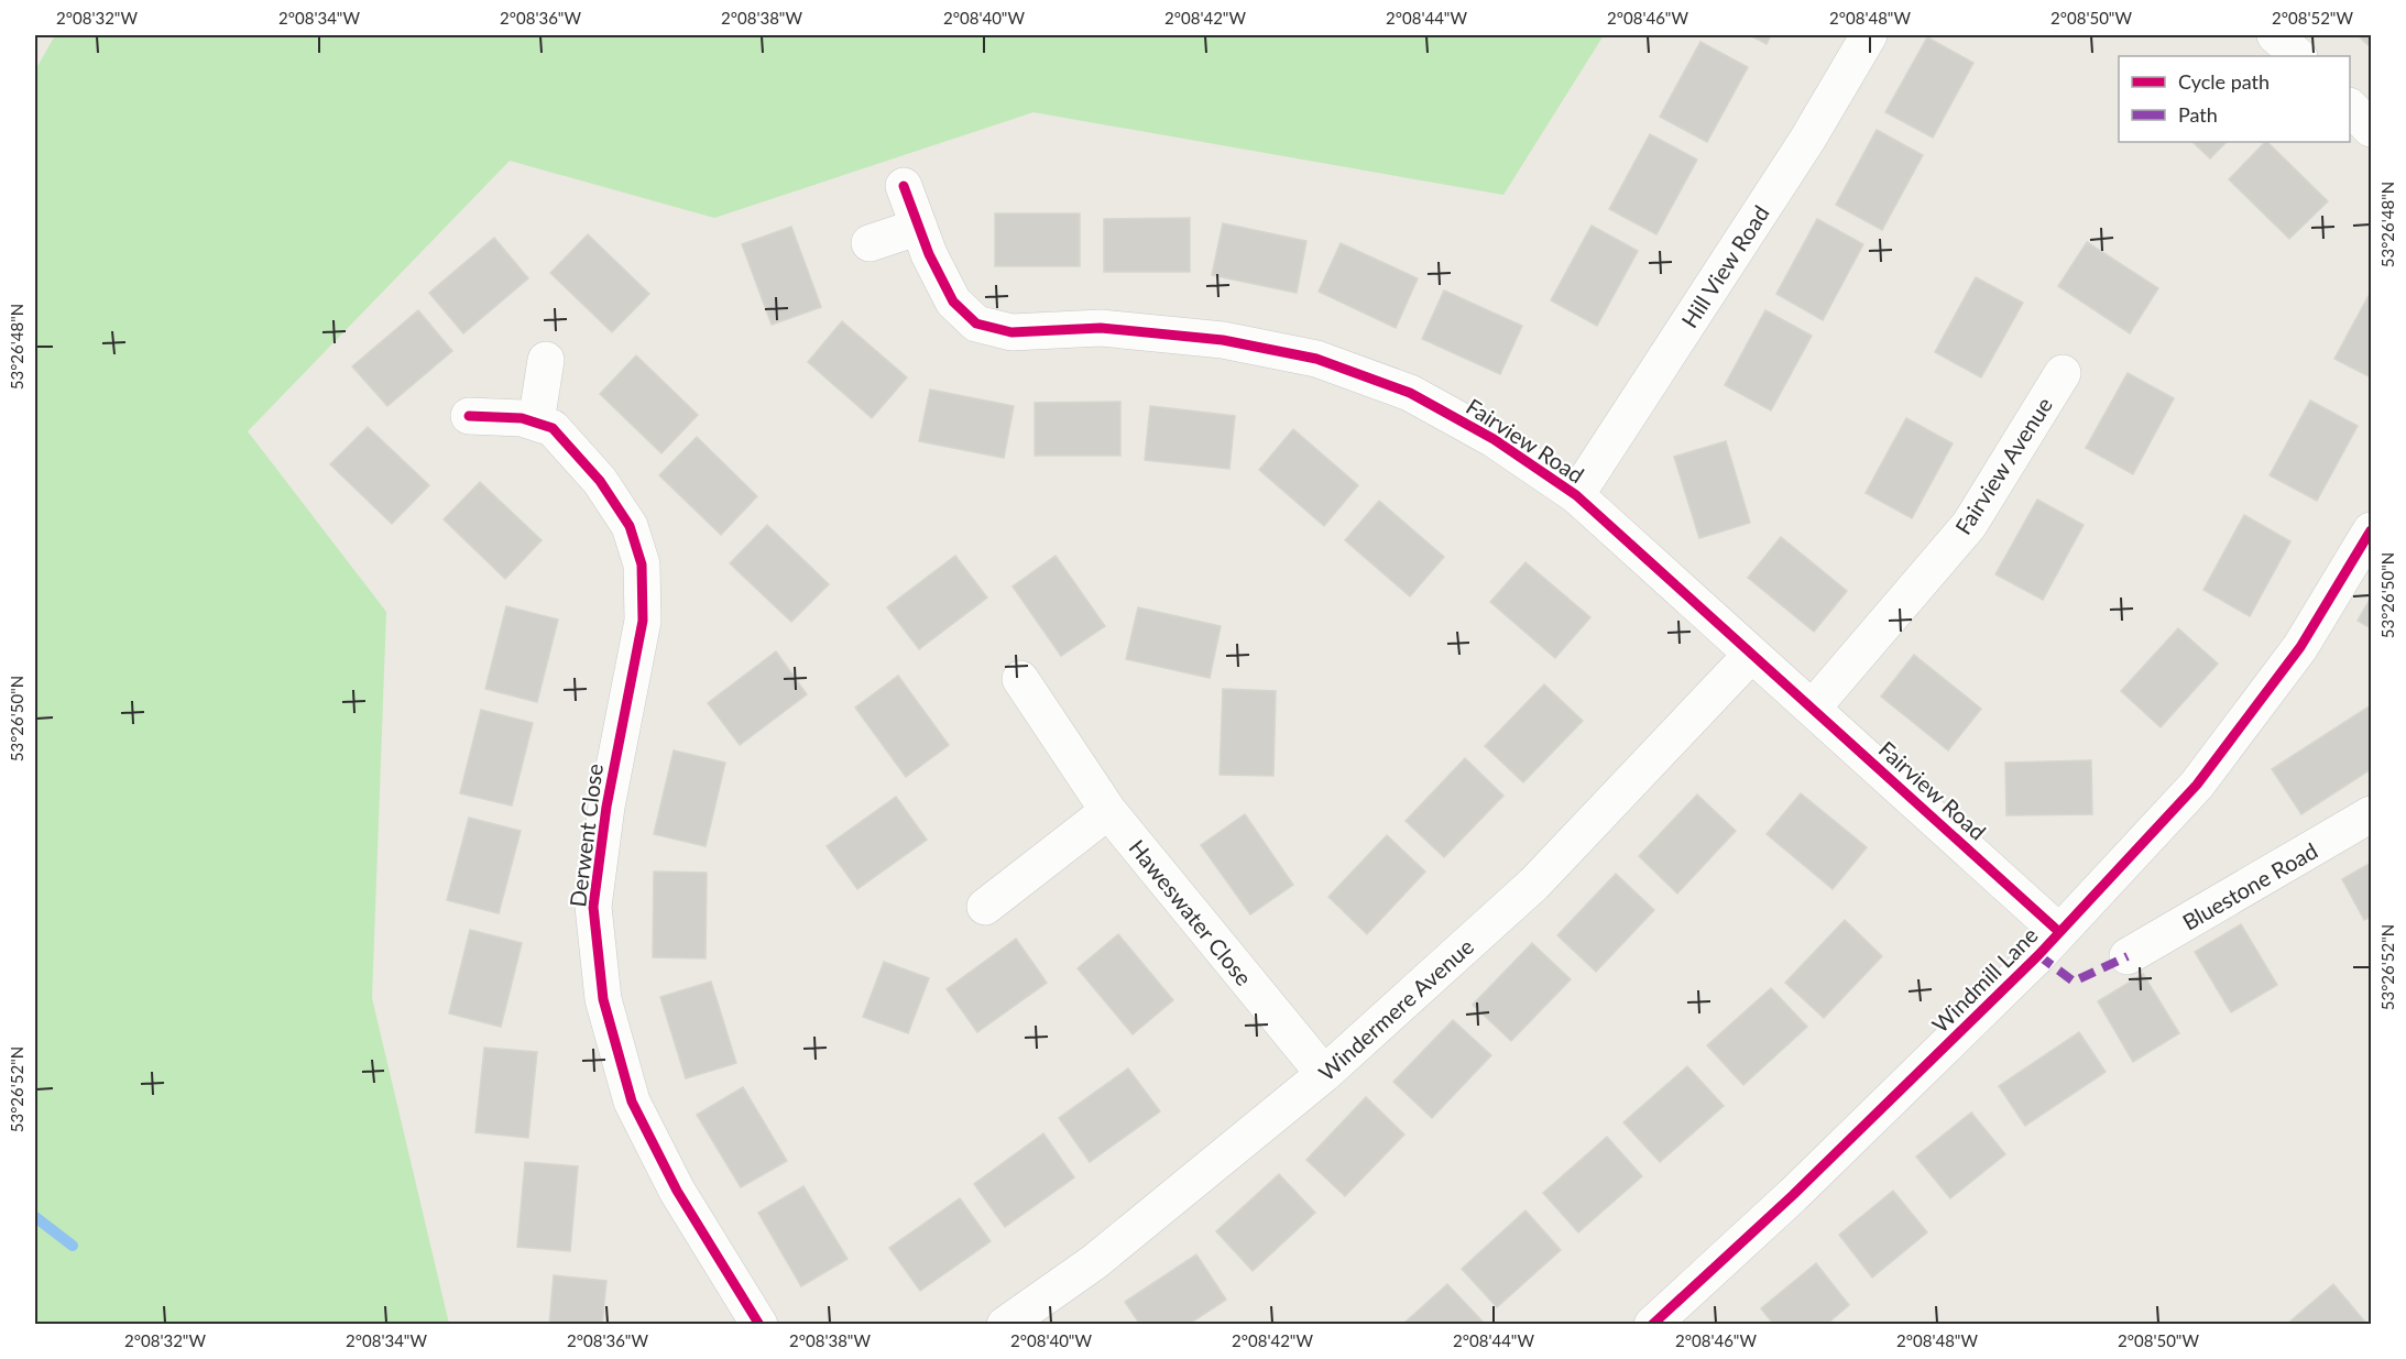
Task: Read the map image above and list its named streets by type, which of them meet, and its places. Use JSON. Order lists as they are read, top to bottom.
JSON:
{
  "streets": {
    "street": [
      "Hill View Road",
      "Fairview Road",
      "Fairview Avenue",
      "Derwent Close",
      "Bluestone Road",
      "Haweswater Close",
      "Windmill Lane",
      "Windermere Avenue"
    ]
  },
  "crossings": [
    ["Hill View Road", "Fairview Road"],
    ["Fairview Road", "Fairview Avenue"],
    ["Fairview Road", "Windmill Lane"],
    ["Fairview Road", "Windermere Avenue"],
    ["Haweswater Close", "Windermere Avenue"]
  ],
  "legend": ["Cycle path", "Path"],
  "coordinates": [
    "2°08'32\"W",
    "2°08'34\"W",
    "2°08'36\"W",
    "2°08'38\"W",
    "2°08'40\"W",
    "2°08'42\"W",
    "2°08'44\"W",
    "2°08'46\"W",
    "2°08'48\"W",
    "2°08'50\"W",
    "2°08'52\"W",
    "53°26'48\"N",
    "53°26'50\"N",
    "53°26'52\"N"
  ]
}
